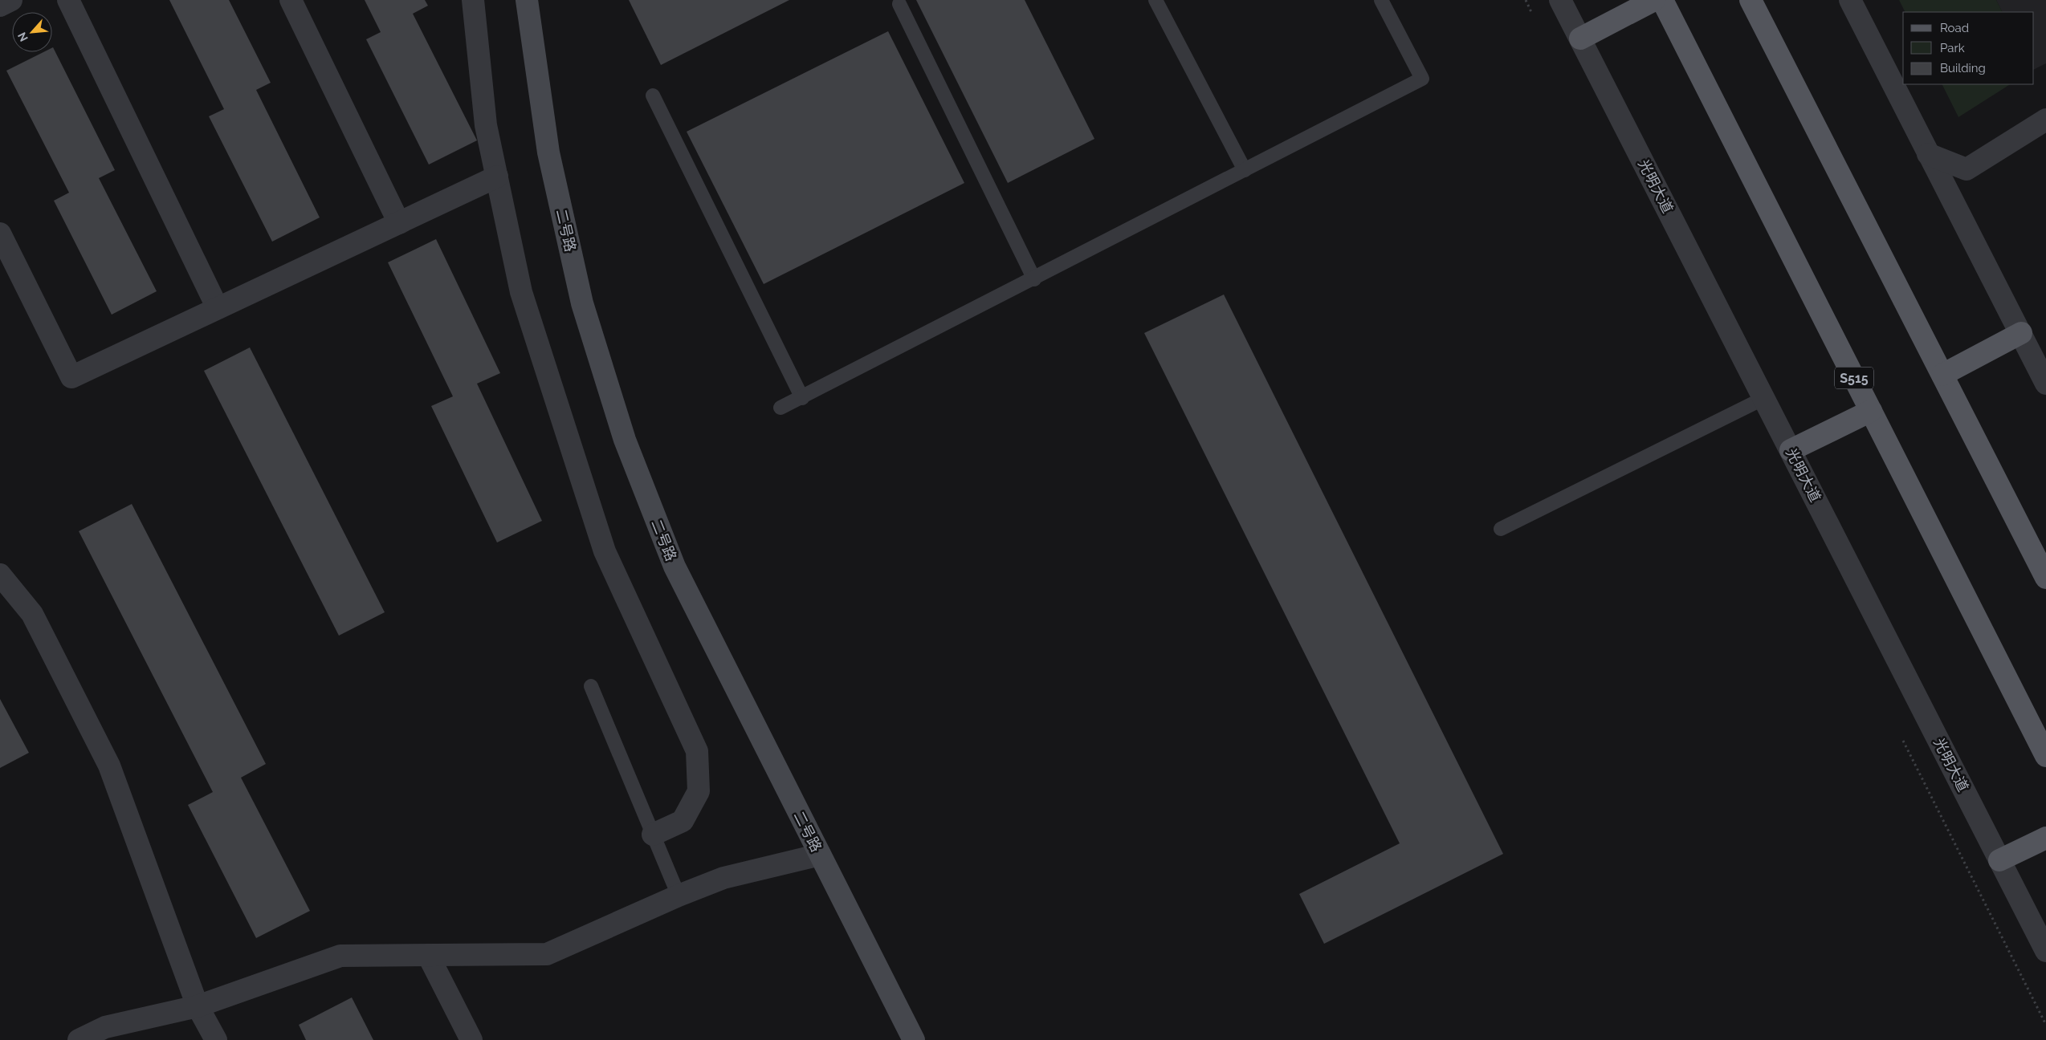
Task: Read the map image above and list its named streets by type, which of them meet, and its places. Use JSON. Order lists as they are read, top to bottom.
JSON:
{
  "streets": {
    "main road": ["S515"],
    "street": ["光明大道", "二号路"]
  },
  "legend": ["Road", "Park", "Building"],
  "north": "bottom left"
}
